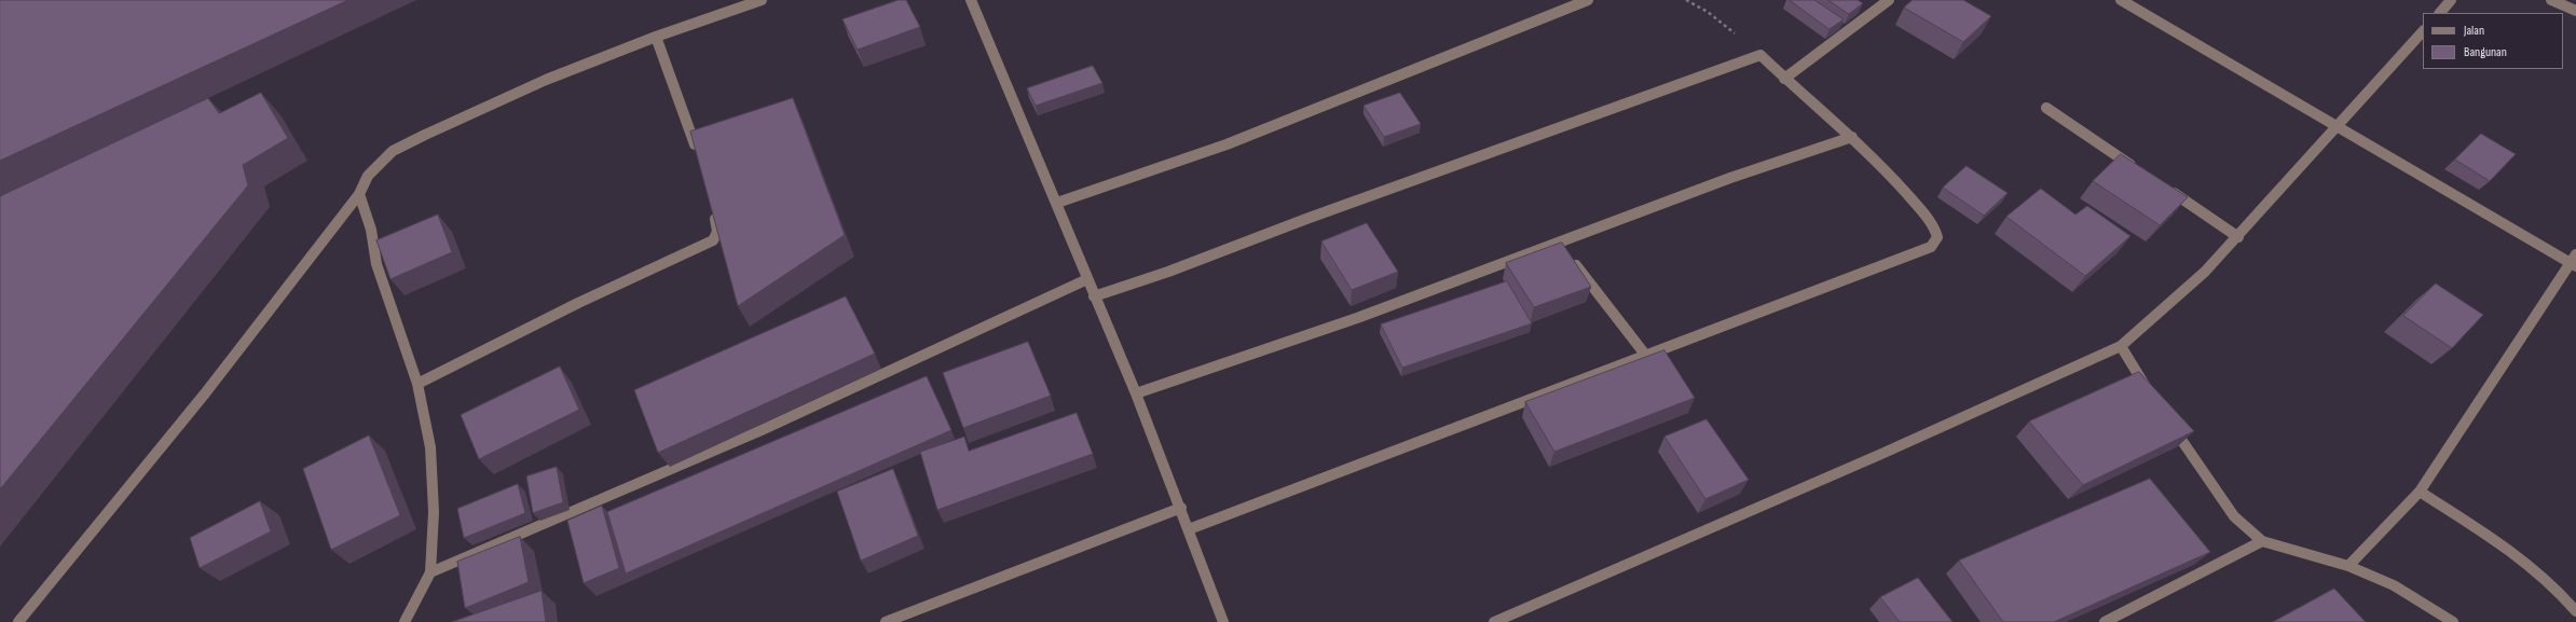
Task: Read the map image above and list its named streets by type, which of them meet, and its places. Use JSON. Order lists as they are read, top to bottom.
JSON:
{
  "legend": ["Jalan", "Bangunan"]
}
